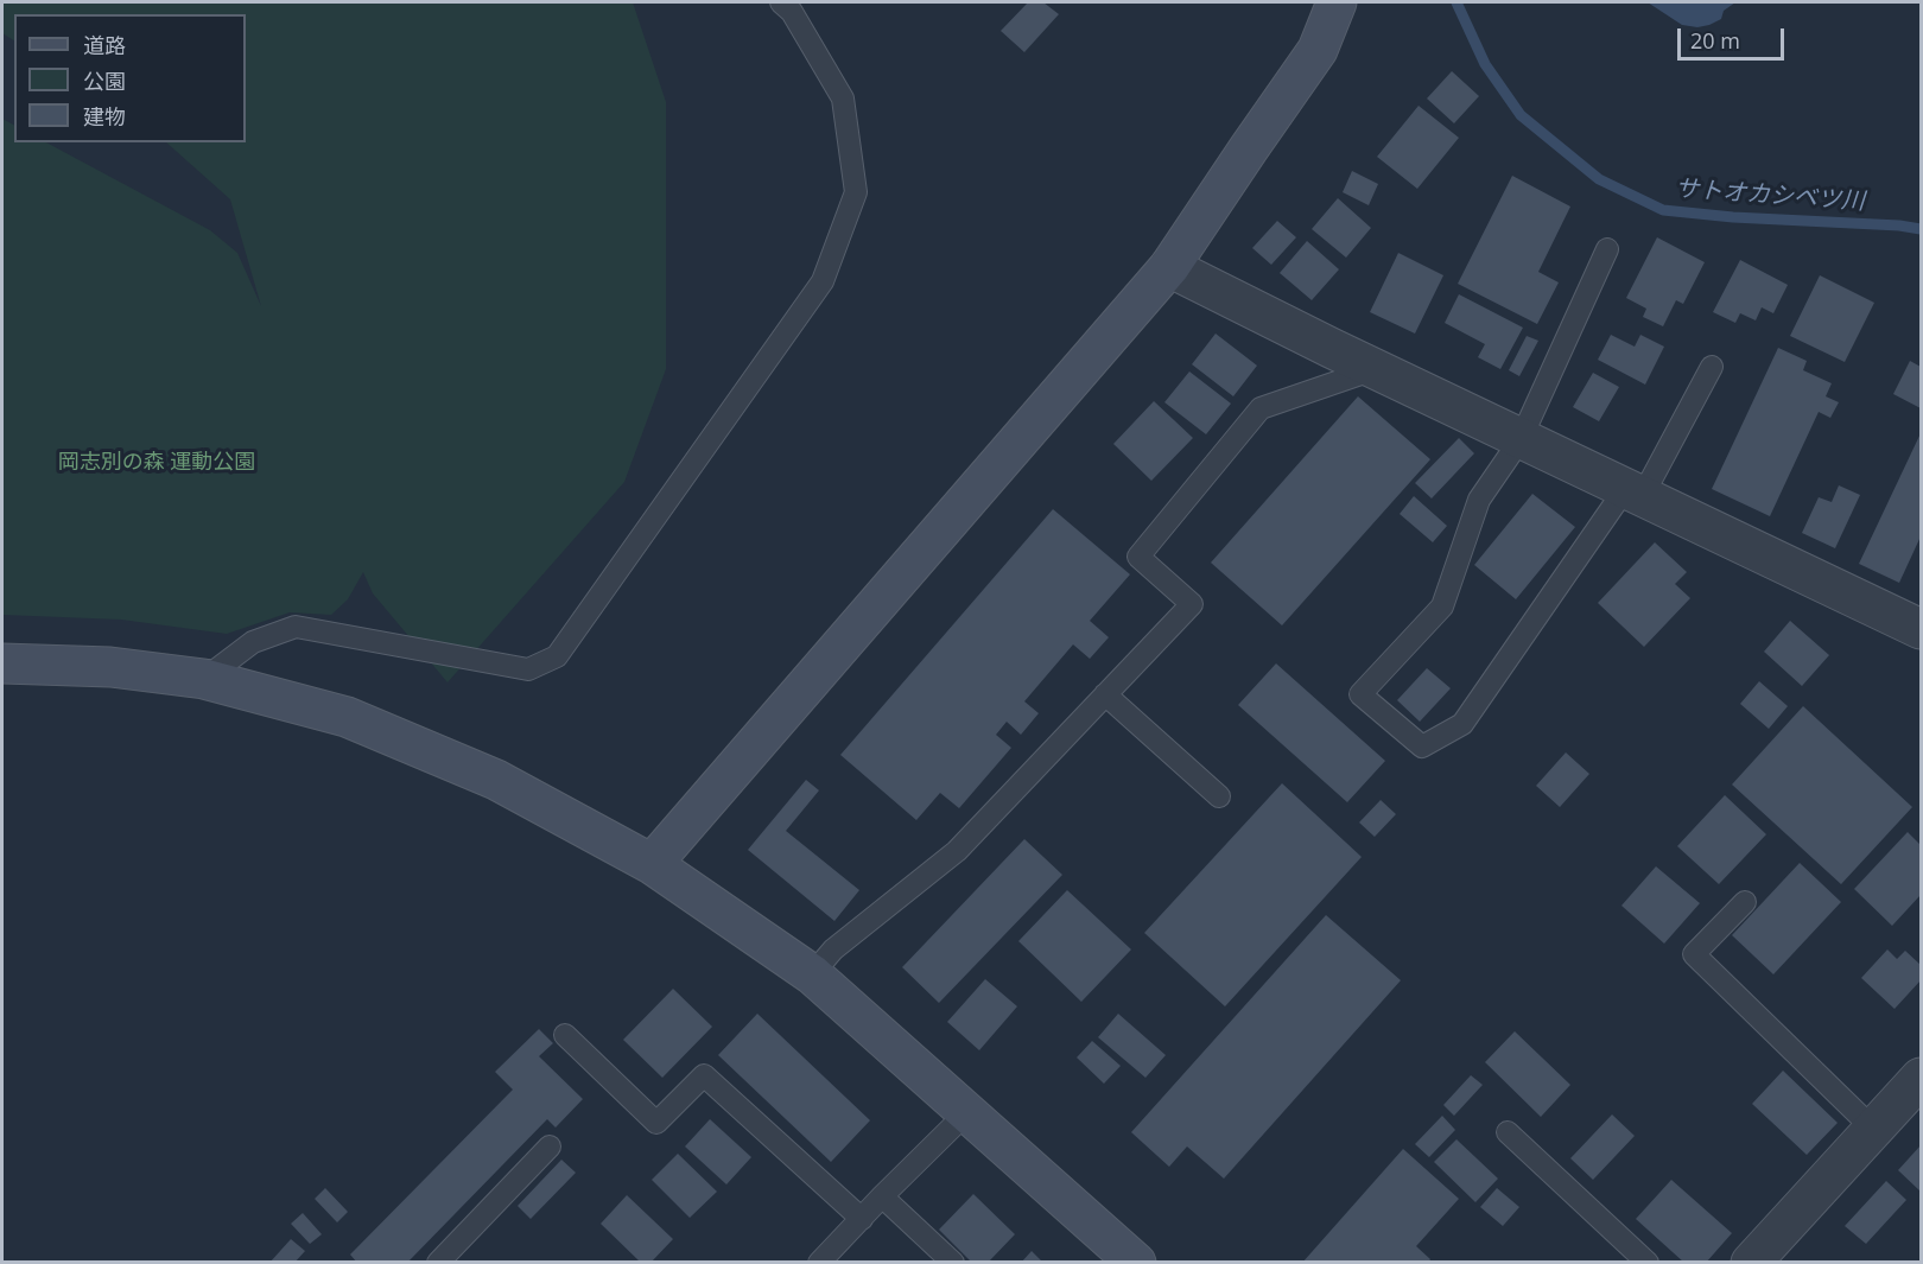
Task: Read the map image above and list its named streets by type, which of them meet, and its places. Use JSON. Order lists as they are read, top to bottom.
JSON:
{
  "water": ["サトオカシベツ川"],
  "parks": ["岡志別の森 運動公園"],
  "legend": ["道路", "公園", "建物"],
  "scale_bar": "20 m"
}
